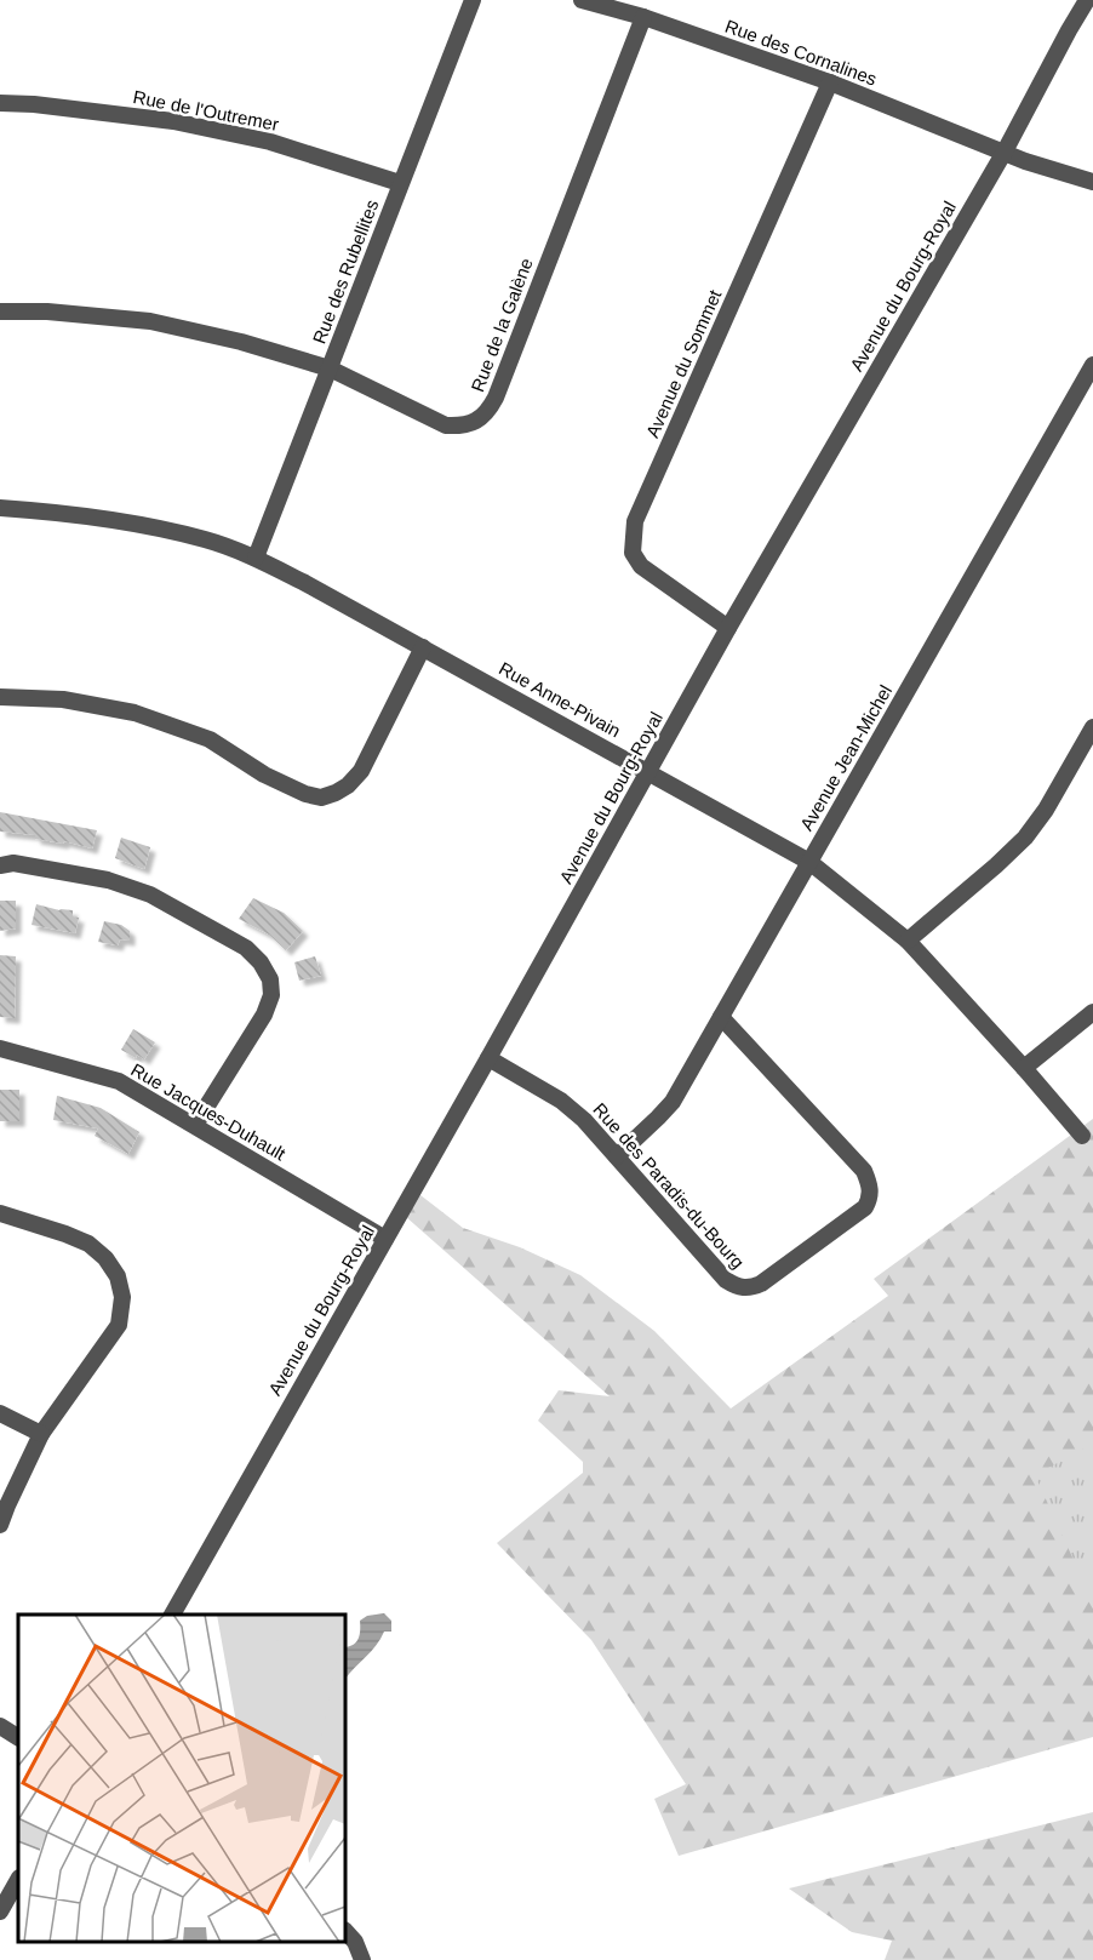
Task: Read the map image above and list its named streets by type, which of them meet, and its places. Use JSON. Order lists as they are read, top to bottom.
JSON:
{
  "streets": {
    "street": [
      "Rue des Cornalines",
      "Rue de l'Outremer",
      "Rue des Rubellites",
      "Avenue du Bourg-Royal",
      "Rue de la Galène",
      "Avenue du Sommet",
      "Rue Anne-Pivain",
      "Avenue Jean-Michel",
      "Rue Jacques-Duhault",
      "Rue des Paradis-du-Bourg"
    ]
  },
  "crossings": [
    ["Rue des Cornalines", "Avenue du Bourg-Royal"],
    ["Rue des Cornalines", "Rue de la Galène"],
    ["Rue des Cornalines", "Avenue du Sommet"],
    ["Rue de l'Outremer", "Rue des Rubellites"],
    ["Rue des Rubellites", "Rue de la Galène"],
    ["Rue des Rubellites", "Rue Anne-Pivain"],
    ["Avenue du Bourg-Royal", "Avenue du Sommet"],
    ["Avenue du Bourg-Royal", "Rue Anne-Pivain"],
    ["Avenue du Bourg-Royal", "Rue Jacques-Duhault"],
    ["Avenue du Bourg-Royal", "Rue des Paradis-du-Bourg"],
    ["Rue Anne-Pivain", "Avenue Jean-Michel"],
    ["Avenue Jean-Michel", "Rue des Paradis-du-Bourg"]
  ]
}
